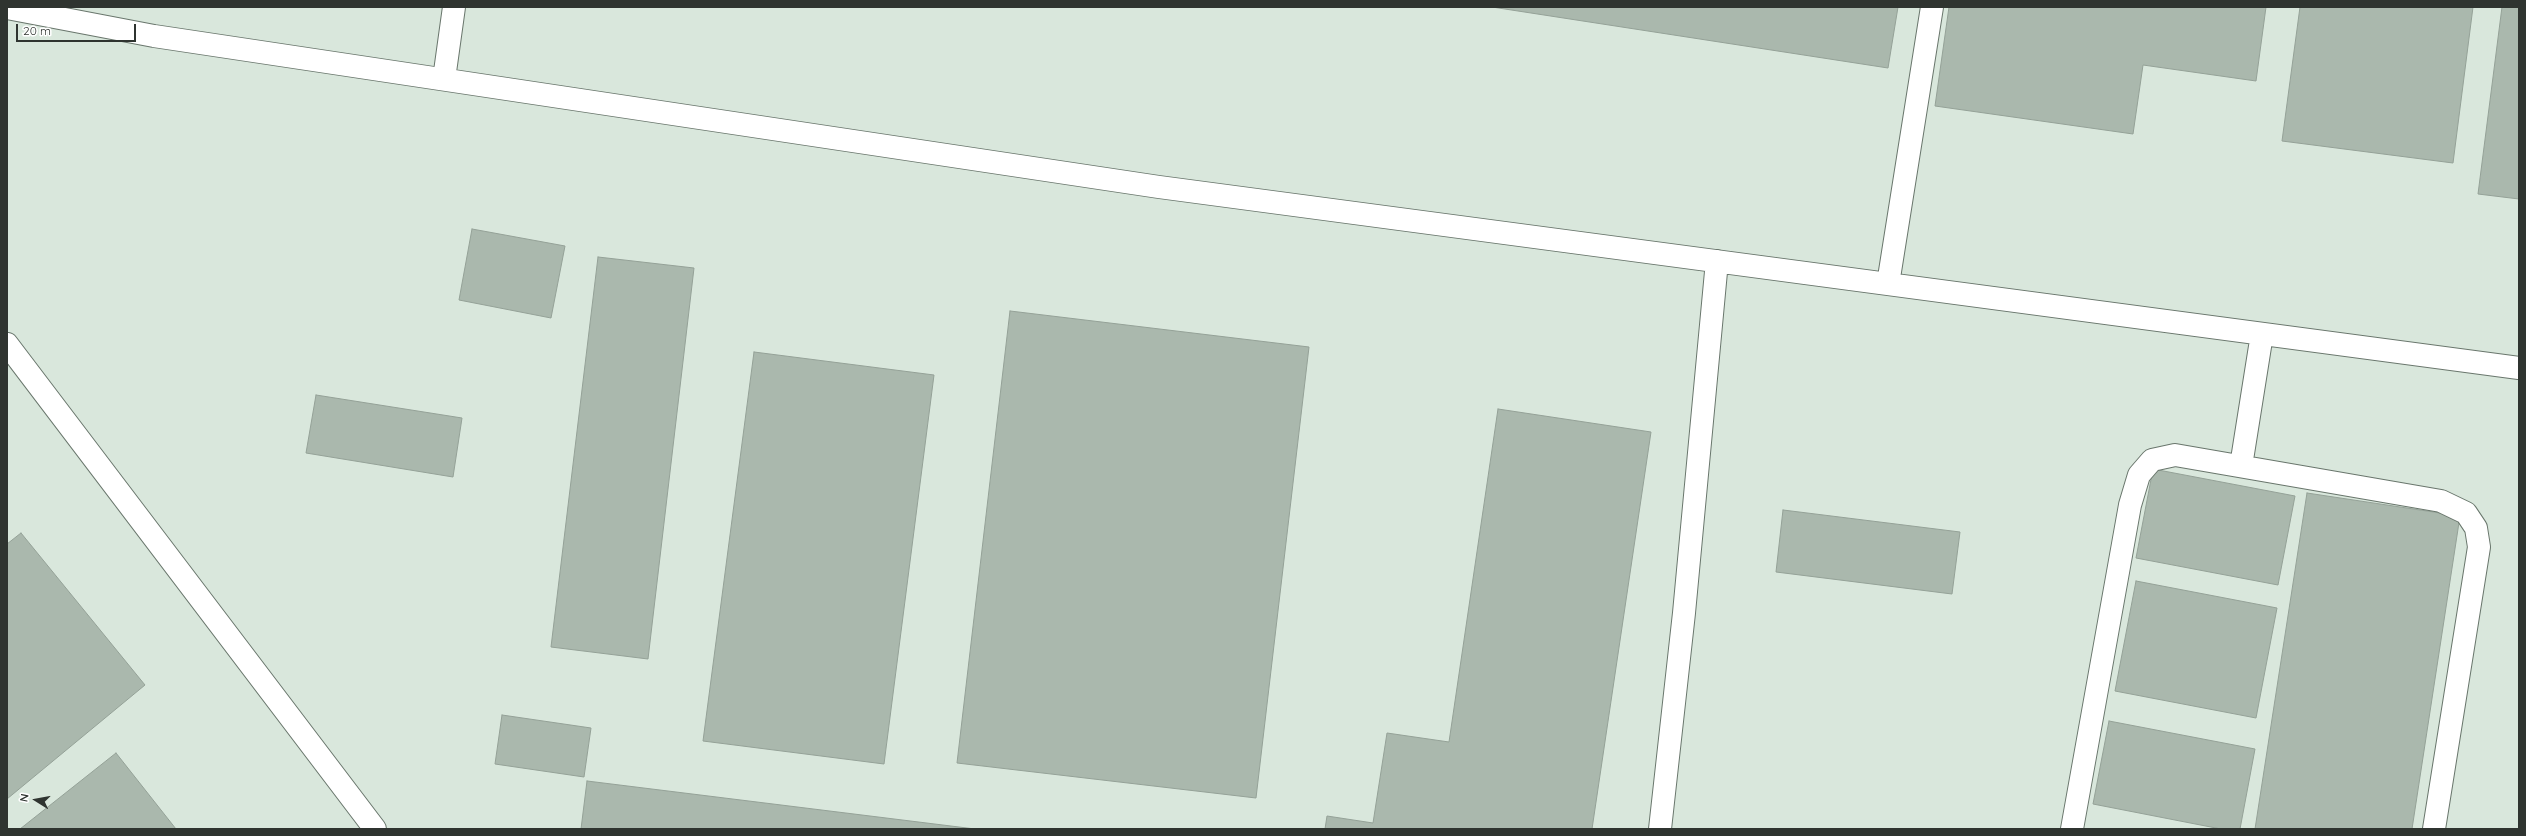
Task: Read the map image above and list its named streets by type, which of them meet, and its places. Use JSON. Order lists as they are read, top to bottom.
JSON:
{
  "scale_bar": "20 m",
  "north": "left"
}
